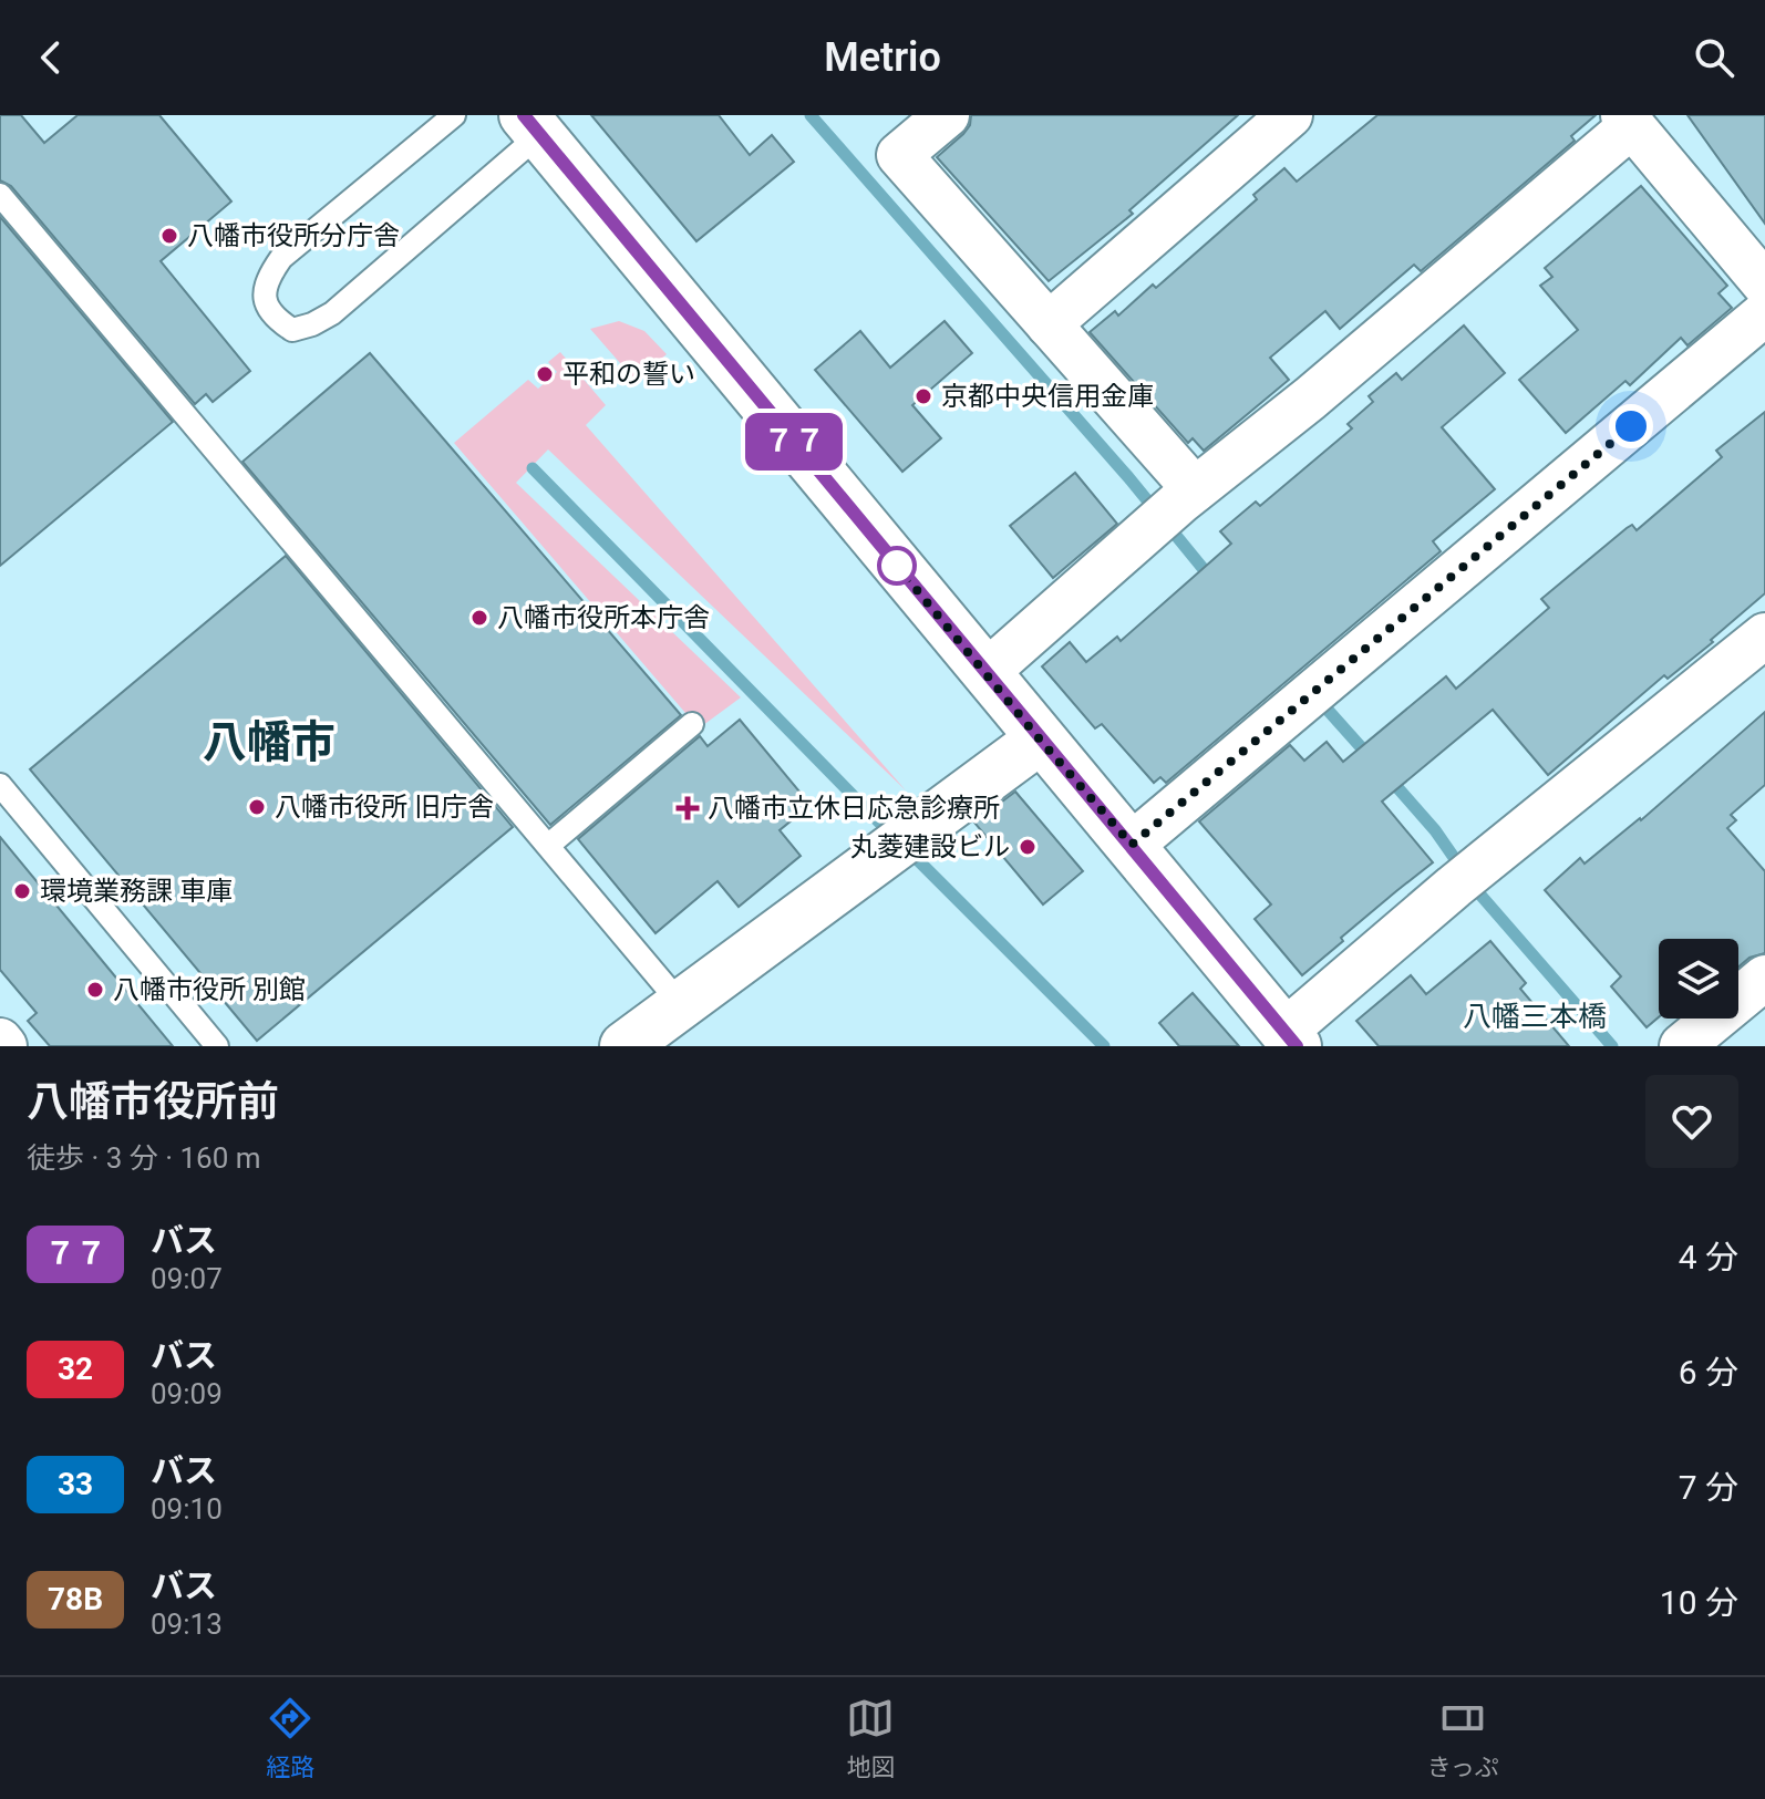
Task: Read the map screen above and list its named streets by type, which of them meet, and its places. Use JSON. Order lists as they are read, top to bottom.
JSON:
{
  "districts": ["八幡市", "八幡三本橋"],
  "places": {
    "other": [
      "八幡市役所分庁舎",
      "平和の誓い",
      "京都中央信用金庫",
      "八幡市役所本庁舎",
      "八幡市役所 旧庁舎",
      "丸菱建設ビル",
      "環境業務課 車庫",
      "八幡市役所 別館"
    ],
    "health": ["八幡市立休日応急診療所"]
  },
  "lines": ["bus line ７７"],
  "page": {
    "header": "Metrio",
    "on_map": "７７",
    "heading": ["八幡市役所前", "徒歩 · 3 分 · 160 m"],
    "list": [
      {
        "mark": "７７",
        "name": "バス",
        "note": "09:07",
        "value": "4 分"
      },
      {
        "mark": "32",
        "name": "バス",
        "note": "09:09",
        "value": "6 分"
      },
      {
        "mark": "33",
        "name": "バス",
        "note": "09:10",
        "value": "7 分"
      },
      {
        "mark": "78B",
        "name": "バス",
        "note": "09:13",
        "value": "10 分"
      }
    ],
    "tabs": ["経路", "地図", "きっぷ"]
  }
}
